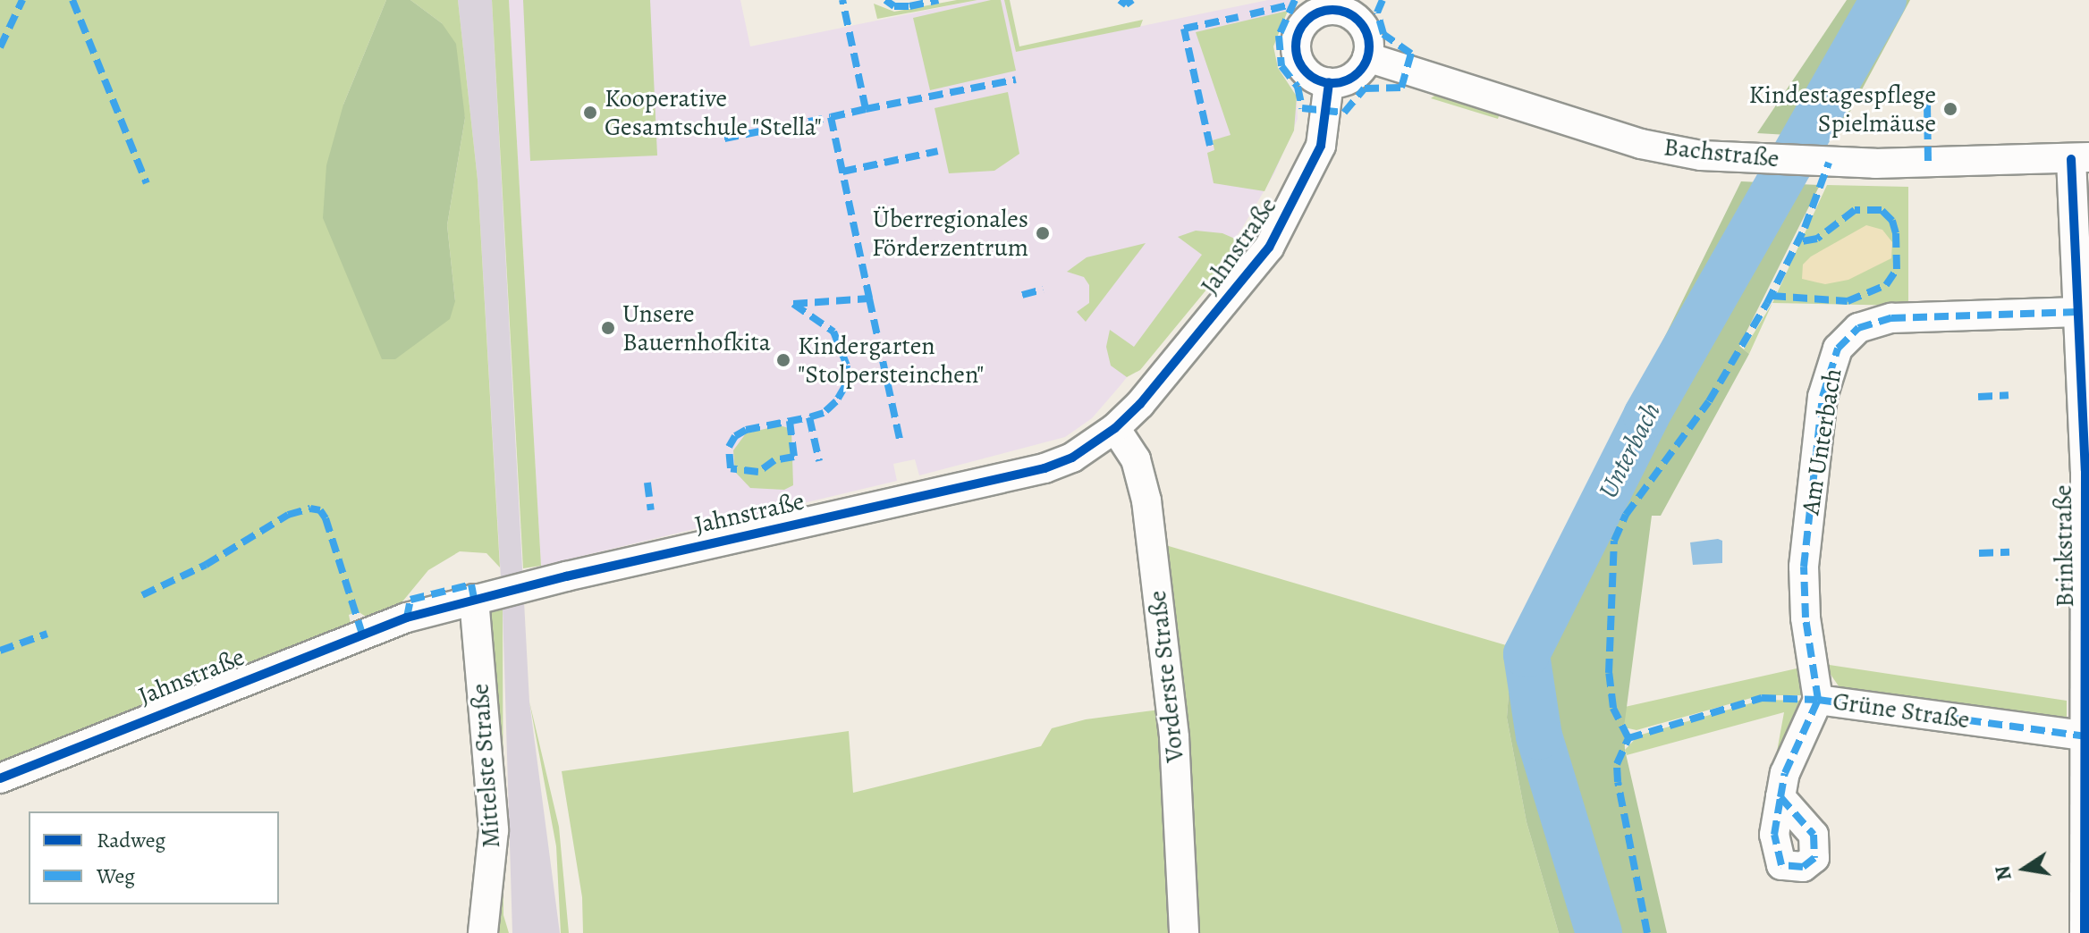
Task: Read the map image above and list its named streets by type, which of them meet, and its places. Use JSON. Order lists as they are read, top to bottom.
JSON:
{
  "streets": {
    "street": [
      "Bachstraße",
      "Jahnstraße",
      "Am Unterbach",
      "Brinkstraße",
      "Vorderste Straße",
      "Grüne Straße",
      "Mittelste Straße"
    ]
  },
  "crossings": [
    ["Bachstraße", "Jahnstraße"],
    ["Bachstraße", "Brinkstraße"],
    ["Jahnstraße", "Vorderste Straße"],
    ["Jahnstraße", "Mittelste Straße"],
    ["Am Unterbach", "Brinkstraße"],
    ["Am Unterbach", "Grüne Straße"],
    ["Brinkstraße", "Grüne Straße"]
  ],
  "water": ["Unterbach"],
  "places": [
    "Kindestagespflege Spielmäuse",
    "Kooperative Gesamtschule \"Stella\"",
    "Überregionales Förderzentrum",
    "Unsere Bauernhofkita",
    "Kindergarten \"Stolpersteinchen\""
  ],
  "legend": ["Radweg", "Weg"],
  "north": "left"
}
